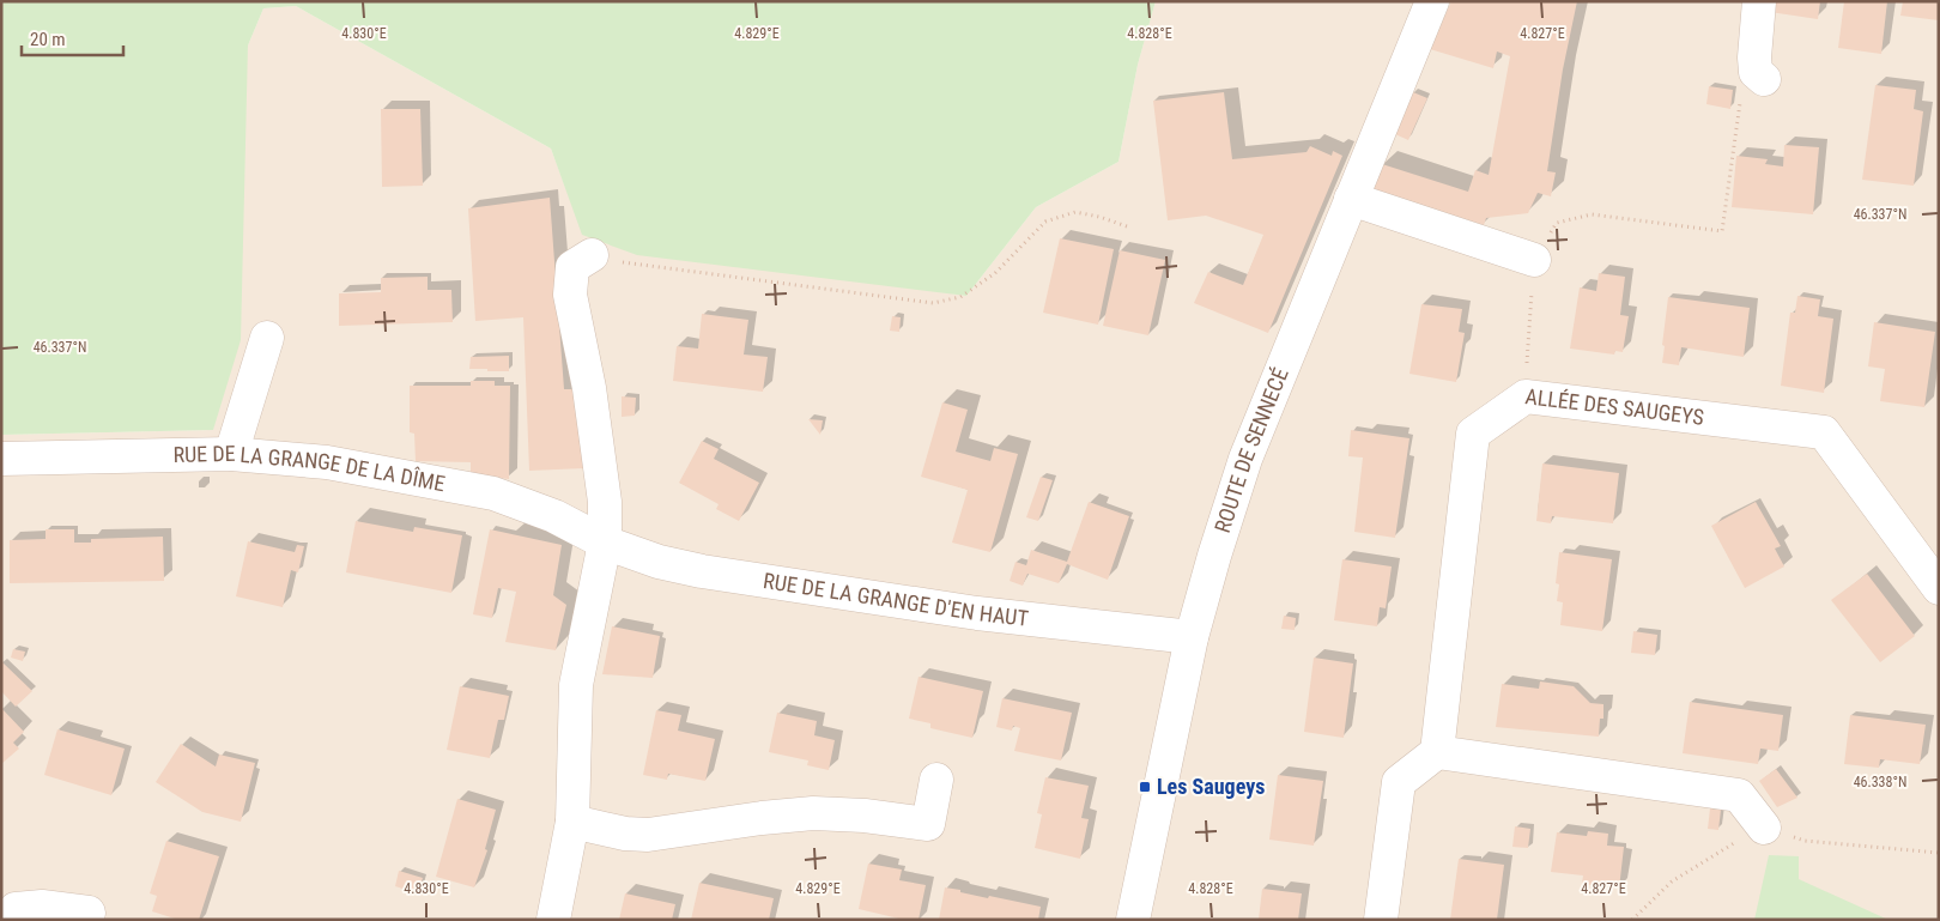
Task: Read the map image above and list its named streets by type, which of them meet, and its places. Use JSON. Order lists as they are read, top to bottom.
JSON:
{
  "streets": {
    "street": [
      "ALLÉE DES SAUGEYS",
      "ROUTE DE SENNECÉ",
      "RUE DE LA GRANGE DE LA DÎME",
      "RUE DE LA GRANGE D'EN HAUT"
    ]
  },
  "crossings": [
    ["ROUTE DE SENNECÉ", "RUE DE LA GRANGE D'EN HAUT"],
    ["RUE DE LA GRANGE DE LA DÎME", "RUE DE LA GRANGE D'EN HAUT"]
  ],
  "places": {
    "transit": ["Les Saugeys"]
  },
  "scale_bar": "20 m",
  "coordinates": [
    "4.830°E",
    "4.829°E",
    "4.828°E",
    "4.827°E",
    "46.337°N",
    "46.338°N"
  ]
}
